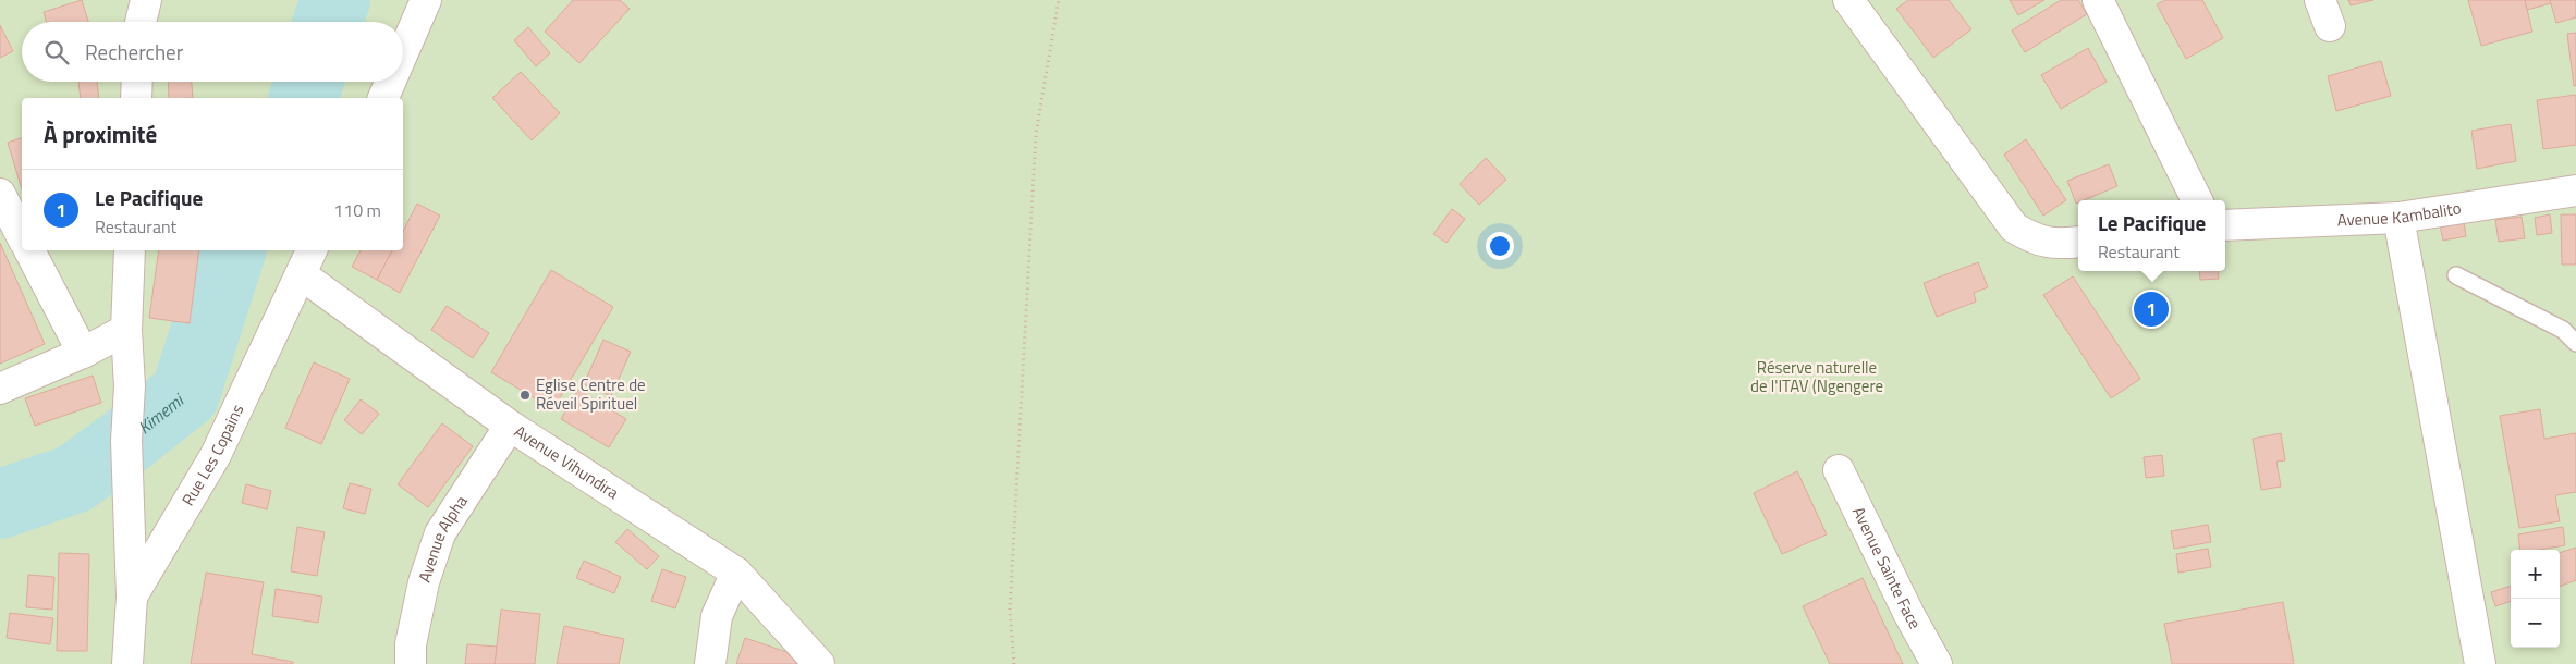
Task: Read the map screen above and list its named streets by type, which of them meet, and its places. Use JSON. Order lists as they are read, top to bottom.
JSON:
{
  "streets": {
    "street": [
      "Avenue Kambalito",
      "Rue Les Copains",
      "Avenue Vihundira",
      "Avenue Alpha",
      "Avenue Sainte Face"
    ]
  },
  "crossings": [
    ["Rue Les Copains", "Avenue Vihundira"],
    ["Avenue Vihundira", "Avenue Alpha"]
  ],
  "water": ["Kimemi"],
  "parks": ["Réserve naturelle de l'ITAV (Ngengere"],
  "places": ["Eglise Centre de Réveil Spirituel"],
  "page": {
    "search": "Rechercher",
    "heading": "À proximité",
    "list": [
      {
        "mark": "1",
        "name": "Le Pacifique",
        "note": "Restaurant",
        "value": "110 m"
      }
    ],
    "popup": ["Le Pacifique", "Restaurant"],
    "pins": "1",
    "map_buttons": ["+", "−"]
  }
}
